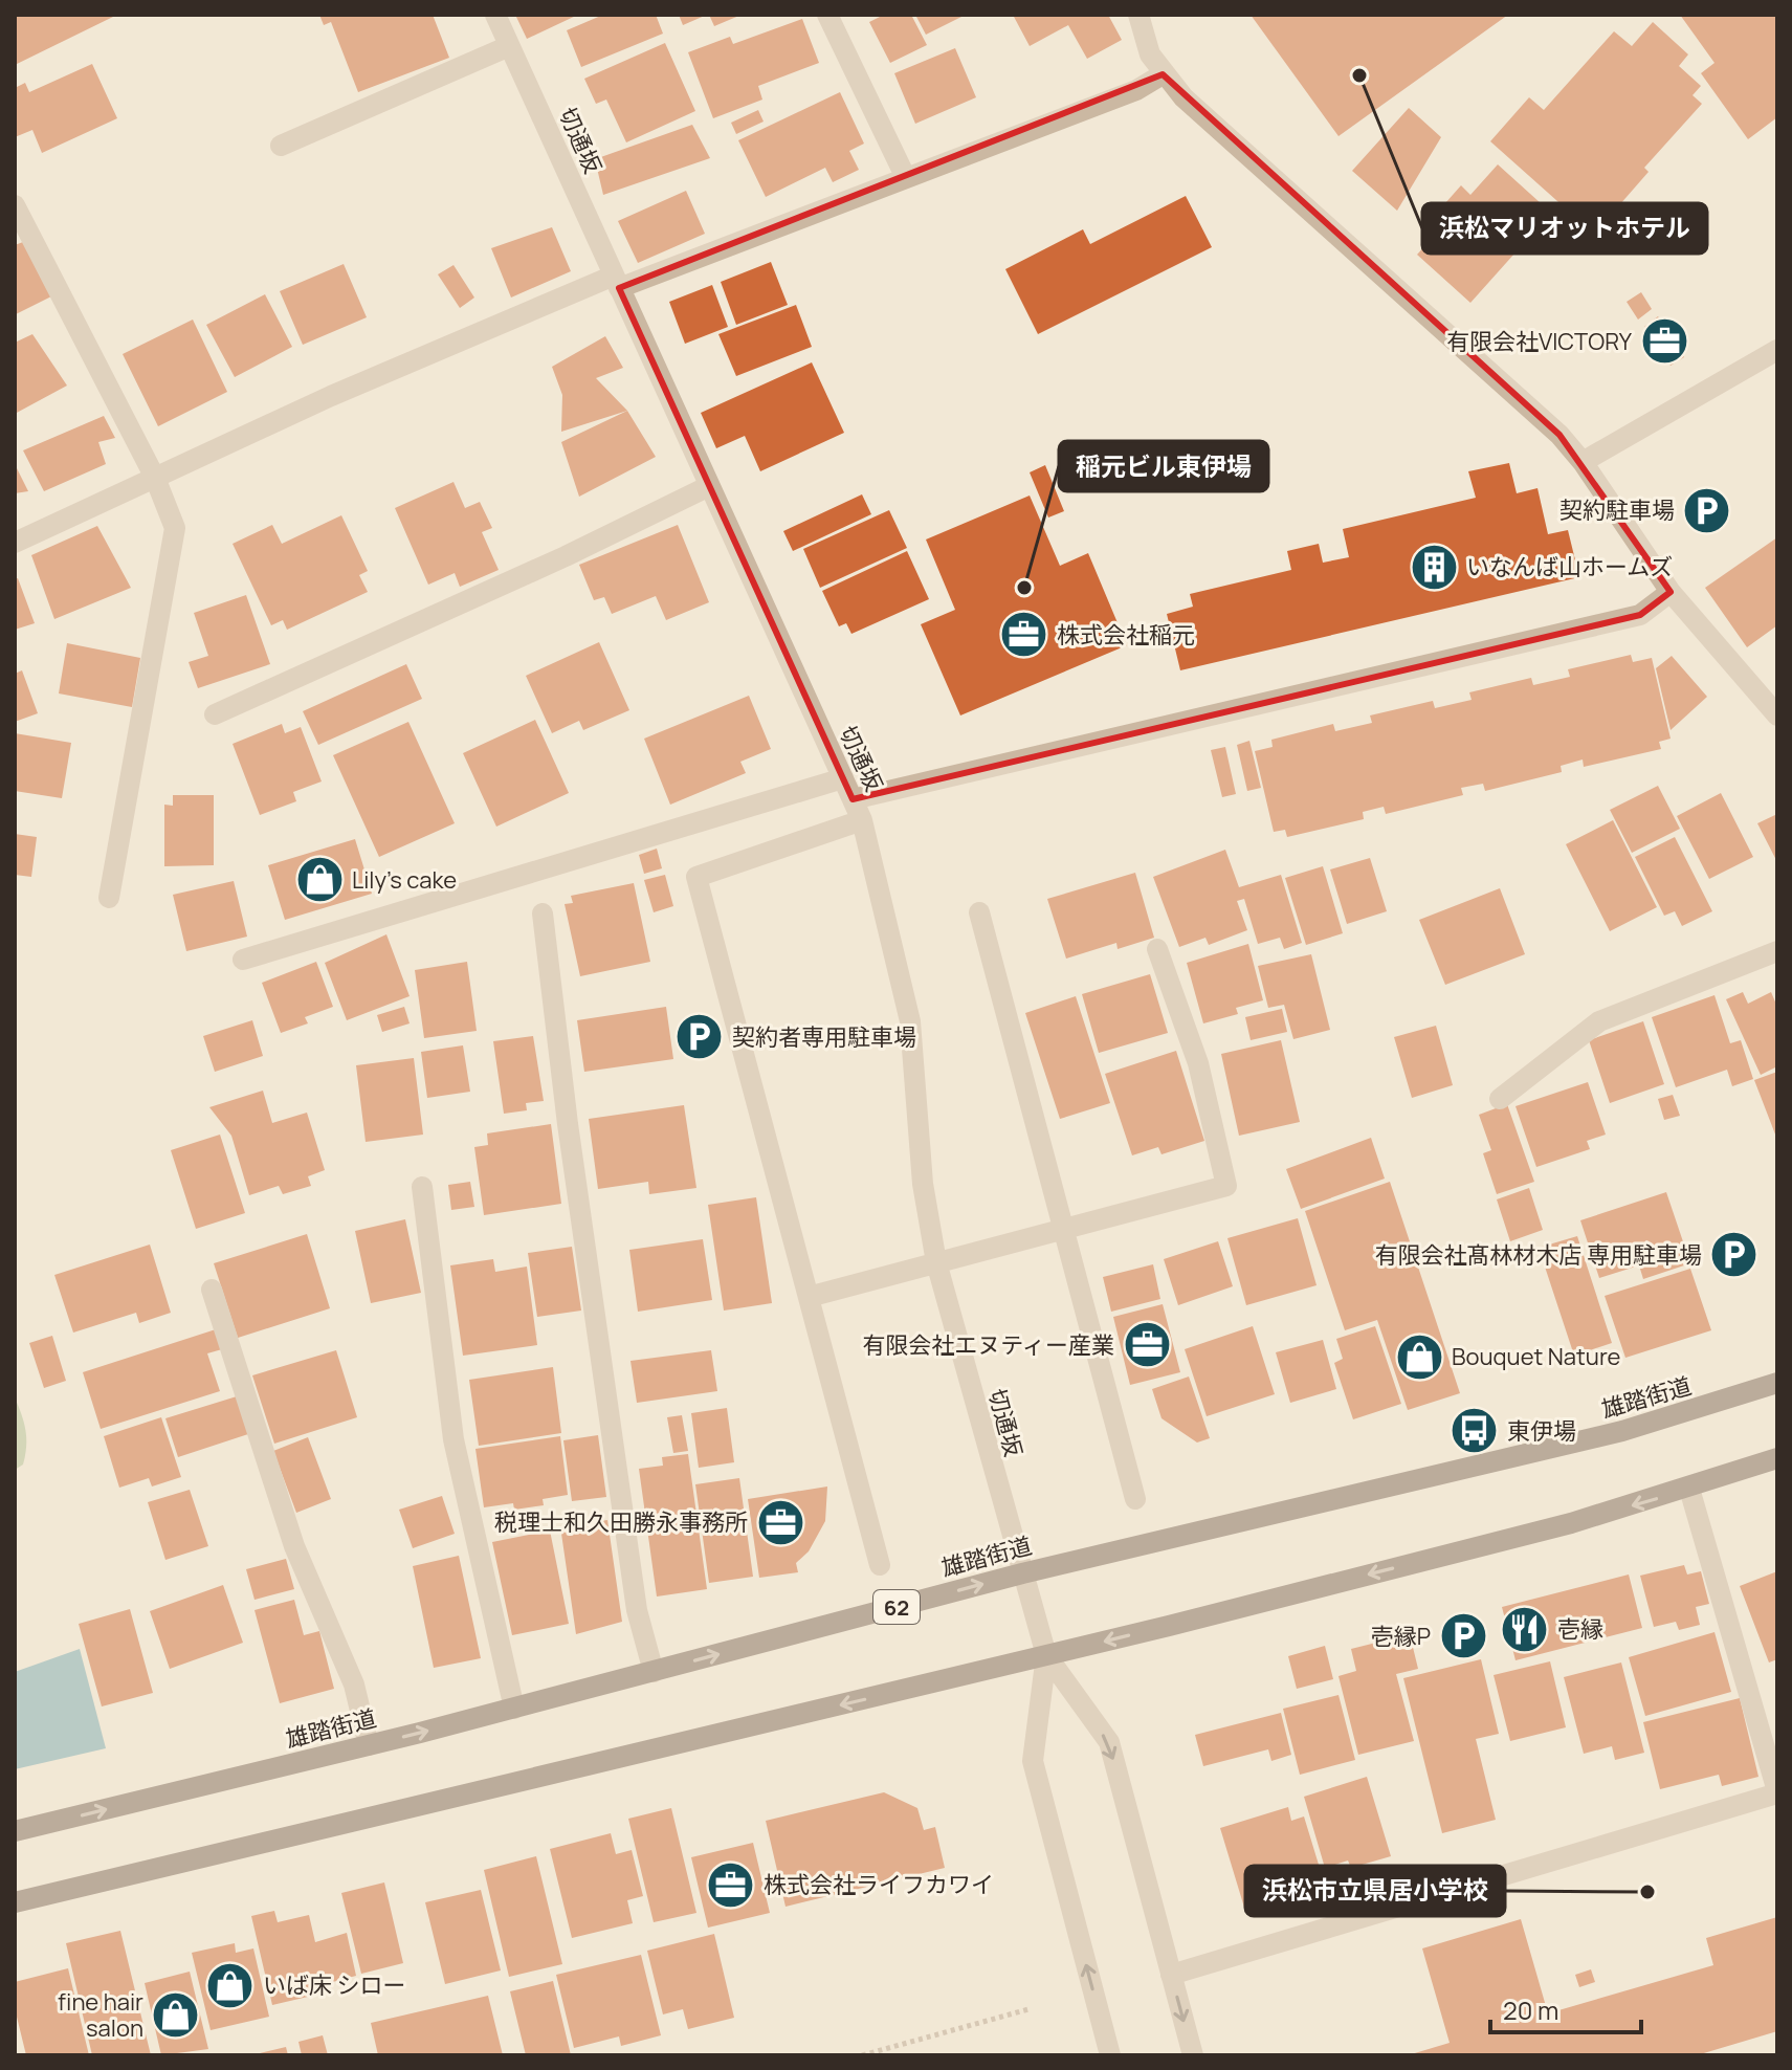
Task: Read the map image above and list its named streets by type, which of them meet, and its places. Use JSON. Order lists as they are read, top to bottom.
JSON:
{
  "streets": {
    "main road": ["雄踏街道", "62"],
    "street": ["切通坂"]
  },
  "crossings": [
    ["切通坂", "雄踏街道"]
  ],
  "places": {
    "other": ["浜松マリオットホテル", "稲元ビル東伊場", "浜松市立県居小学校"],
    "office": [
      "有限会社VICTORY",
      "株式会社稲元",
      "有限会社エヌティー産業",
      "税理士和久田勝永事務所",
      "株式会社ライフカワイ"
    ],
    "parking": [
      "契約駐車場",
      "契約者専用駐車場",
      "有限会社髙林材木店 専用駐車場",
      "壱縁P"
    ],
    "building": ["いなんば山ホームズ"],
    "shop": [
      "Lily's cake",
      "Bouquet Nature",
      "いば床 シロー",
      "fine hair salon"
    ],
    "bus stop": ["東伊場"],
    "restaurant": ["壱縁"]
  },
  "scale_bar": "20 m"
}
